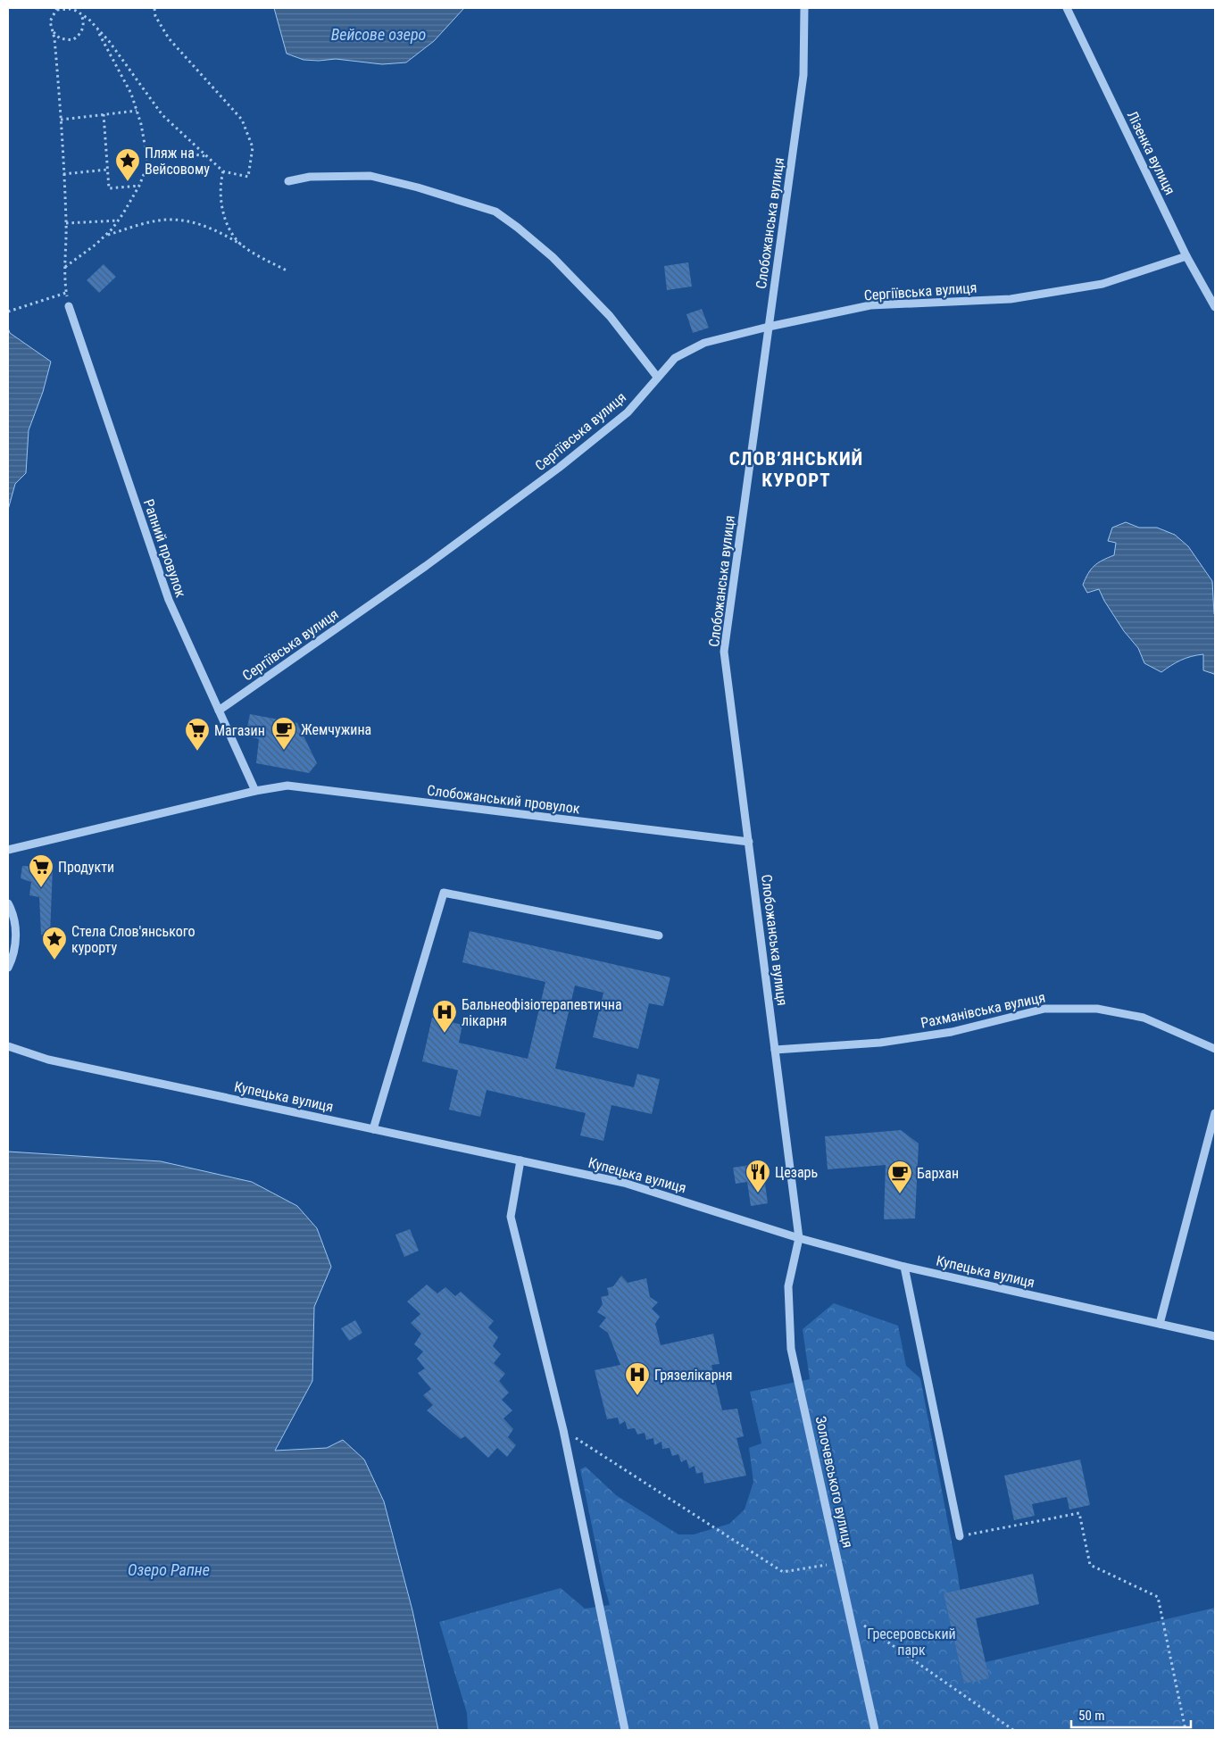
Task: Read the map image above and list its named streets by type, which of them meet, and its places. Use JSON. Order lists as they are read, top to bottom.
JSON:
{
  "streets": {
    "street": [
      "Лізенка вулиця",
      "Слобожанська вулиця",
      "Сергіївська вулиця",
      "Рапний провулок",
      "Слобожанський провулок",
      "Рахманівська вулиця",
      "Купецька вулиця",
      "Золочевського вулиця"
    ]
  },
  "crossings": [
    ["Лізенка вулиця", "Сергіївська вулиця"],
    ["Слобожанська вулиця", "Сергіївська вулиця"],
    ["Слобожанська вулиця", "Слобожанський провулок"],
    ["Слобожанська вулиця", "Рахманівська вулиця"],
    ["Слобожанська вулиця", "Купецька вулиця"],
    ["Слобожанська вулиця", "Золочевського вулиця"],
    ["Сергіївська вулиця", "Рапний провулок"],
    ["Рапний провулок", "Слобожанський провулок"],
    ["Купецька вулиця", "Золочевського вулиця"]
  ],
  "districts": ["СЛОВ’ЯНСЬКИЙ КУРОРТ"],
  "water": ["Вейсове озеро", "Озеро Рапне"],
  "parks": ["Гресеровський парк"],
  "places": {
    "place": ["Пляж на Вейсовому", "Стела Слов'янського курорту"],
    "cafe": ["Жемчужина", "Бархан"],
    "supermarket": ["Магазин", "Продукти"],
    "hospital": ["Бальнеофізіотерапевтична лікарня", "Грязелікарня"],
    "restaurant": ["Цезарь"]
  },
  "scale_bar": "50 m"
}
